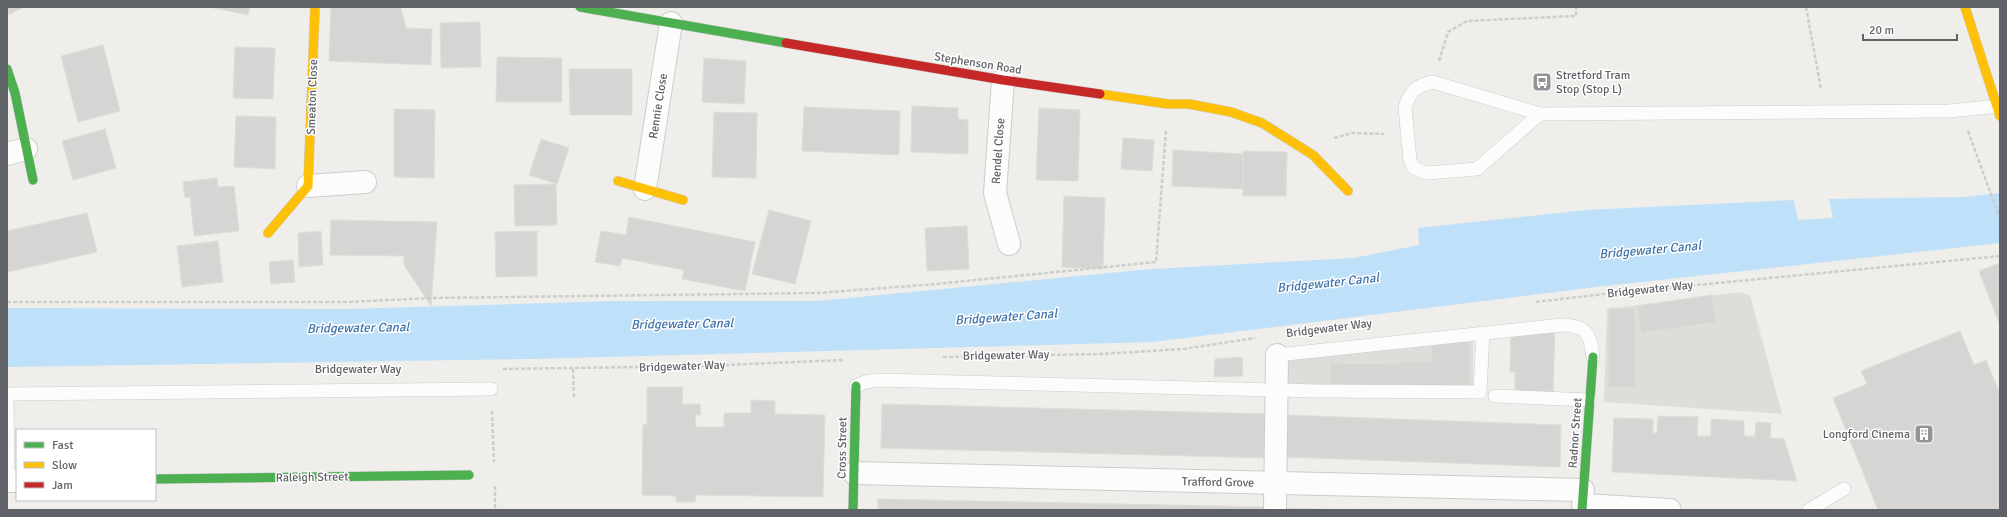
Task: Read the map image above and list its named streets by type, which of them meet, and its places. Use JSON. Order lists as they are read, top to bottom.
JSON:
{
  "streets": {
    "main road": [
      "Stephenson Road",
      "Smeaton Close",
      "Radnor Street",
      "Cross Street",
      "Raleigh Street"
    ],
    "street": ["Rennie Close", "Rendel Close", "Trafford Grove"],
    "path": ["Bridgewater Way"]
  },
  "crossings": [
    ["Stephenson Road", "Rennie Close"],
    ["Stephenson Road", "Rendel Close"],
    ["Radnor Street", "Trafford Grove"],
    ["Cross Street", "Trafford Grove"]
  ],
  "water": ["Bridgewater Canal"],
  "places": {
    "bus stop": ["Stretford Tram Stop (Stop L)"],
    "building": ["Longford Cinema"]
  },
  "legend": ["Fast", "Slow", "Jam"],
  "scale_bar": "20 m"
}
